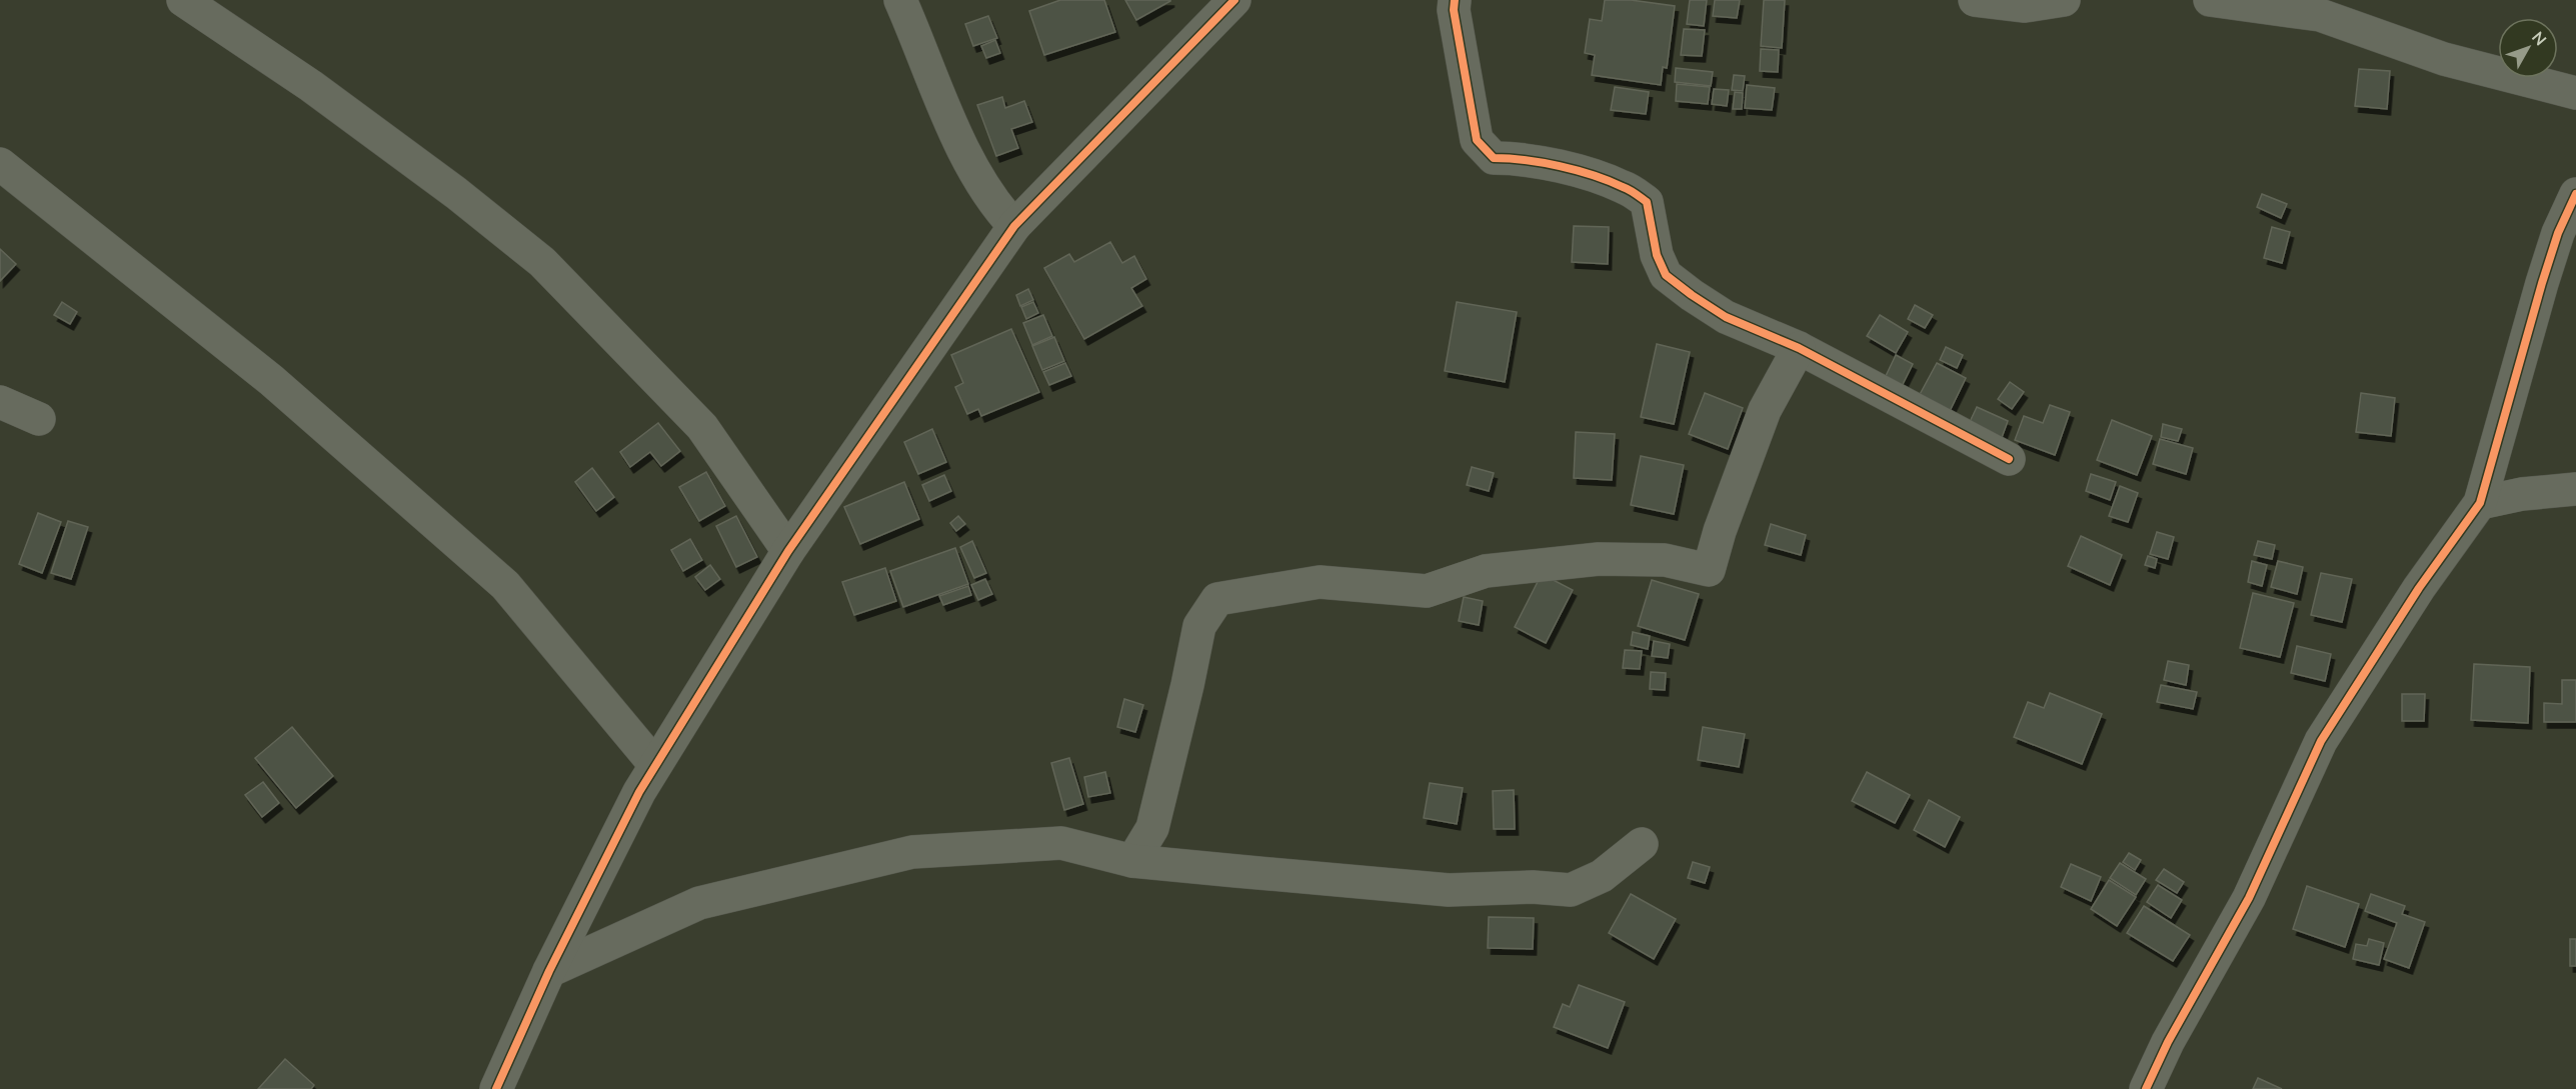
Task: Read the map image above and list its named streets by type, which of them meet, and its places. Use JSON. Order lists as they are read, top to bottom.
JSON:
{
  "north": "top right"
}
